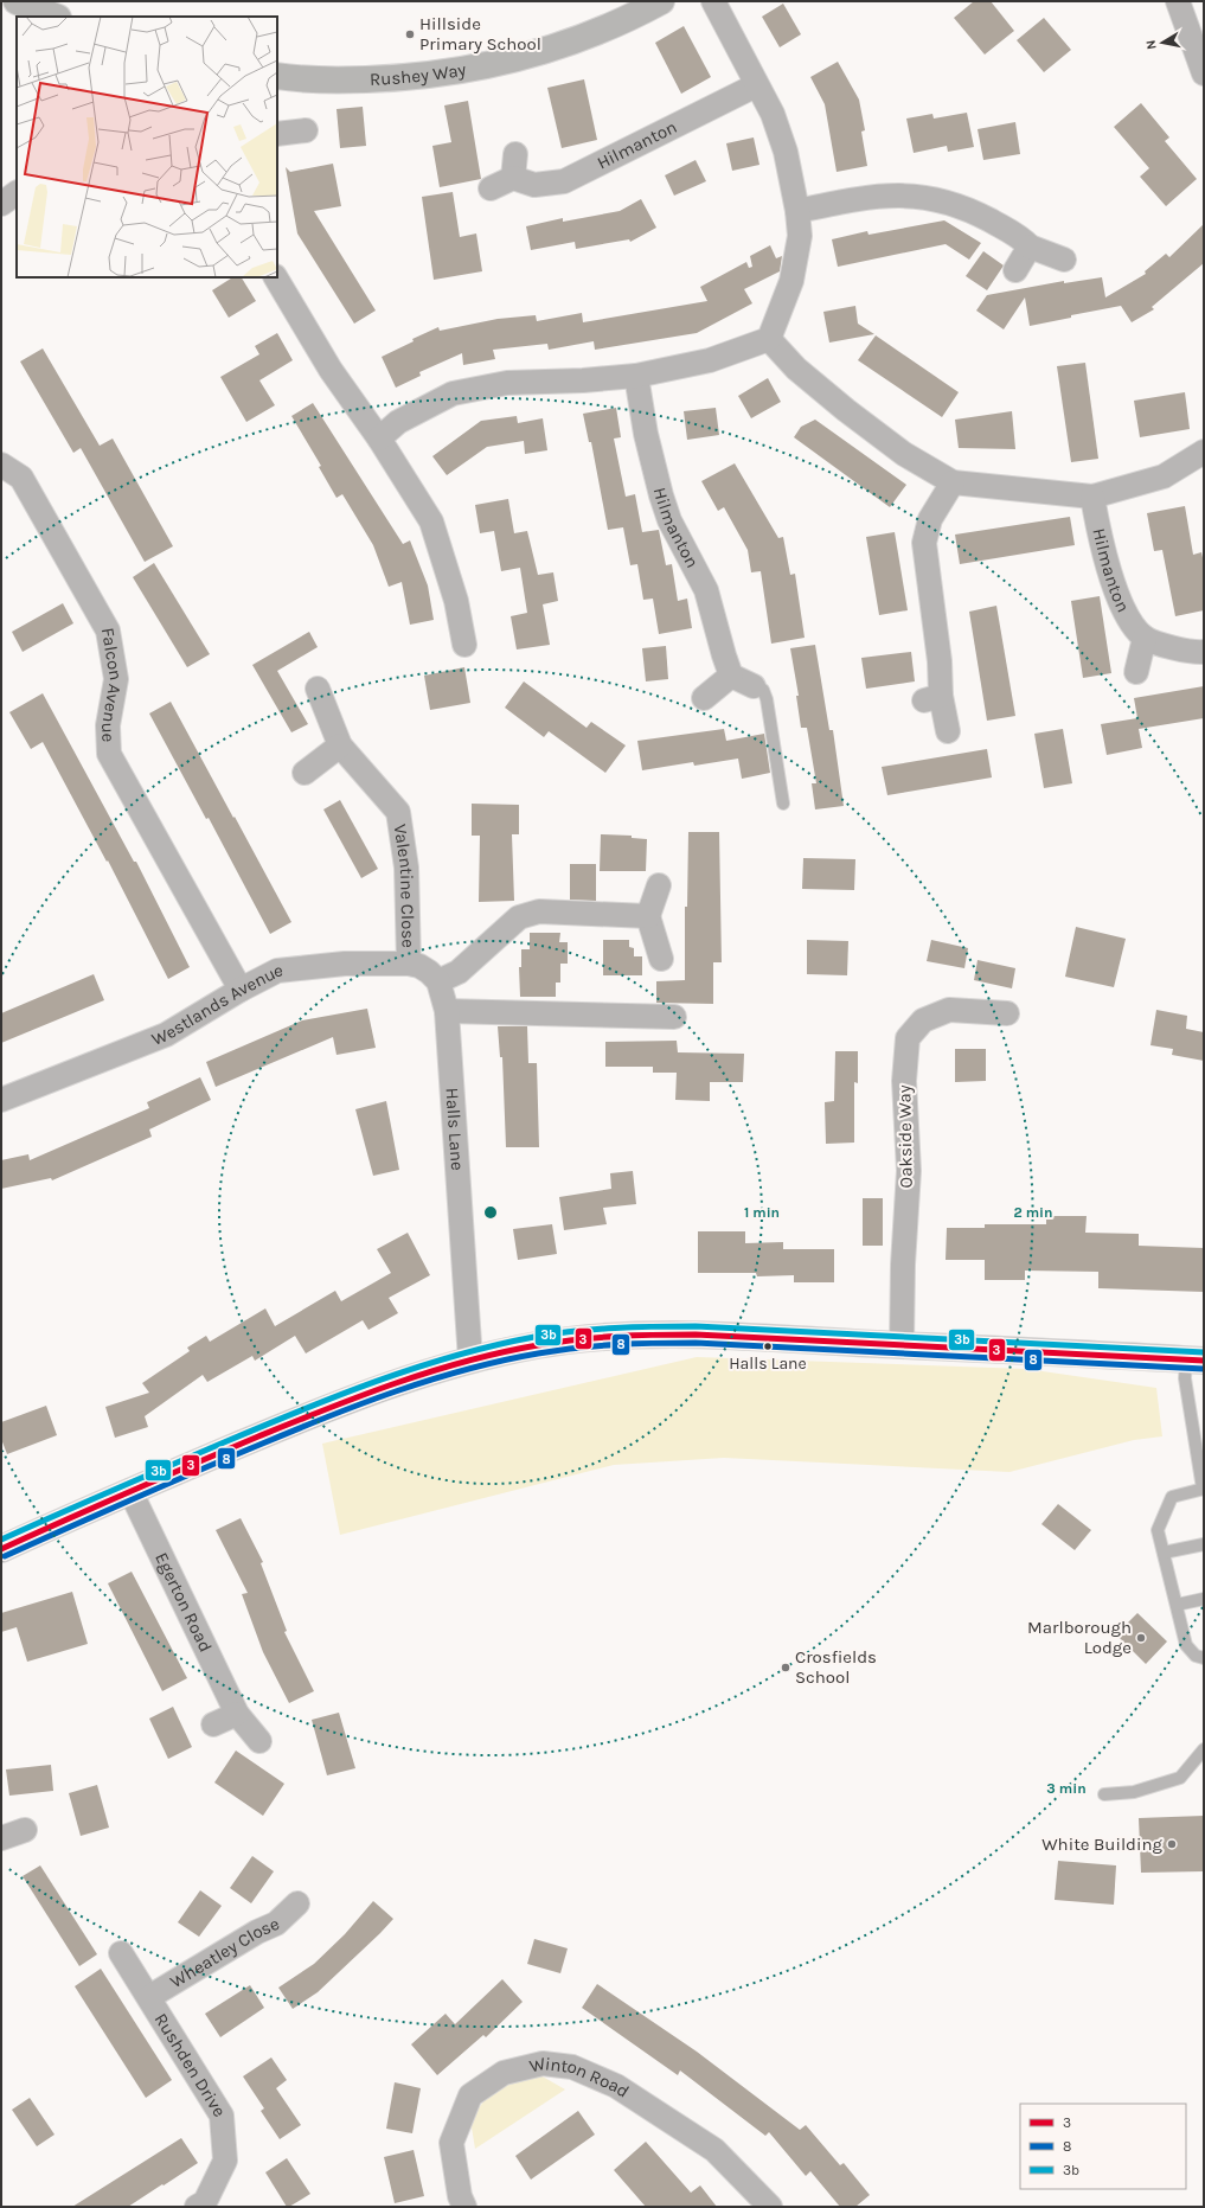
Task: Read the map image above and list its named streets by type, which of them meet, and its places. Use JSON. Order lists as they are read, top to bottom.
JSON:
{
  "streets": {
    "street": [
      "Rushey Way",
      "Hilmanton",
      "Falcon Avenue",
      "Valentine Close",
      "Westlands Avenue",
      "Halls Lane",
      "Oakside Way",
      "Egerton Road",
      "Wheatley Close",
      "Rushden Drive",
      "Winton Road"
    ]
  },
  "crossings": [
    ["Falcon Avenue", "Westlands Avenue"],
    ["Valentine Close", "Westlands Avenue"],
    ["Westlands Avenue", "Halls Lane"],
    ["Wheatley Close", "Rushden Drive"]
  ],
  "places": [
    "Hillside Primary School",
    "Halls Lane",
    "Marlborough Lodge",
    "Crosfields School",
    "White Building"
  ],
  "lines": ["transit line 3b", "transit line 3", "transit line 8"],
  "legend": ["3", "8", "3b"],
  "north": "left",
  "rings": ["1 min", "2 min", "3 min"]
}
